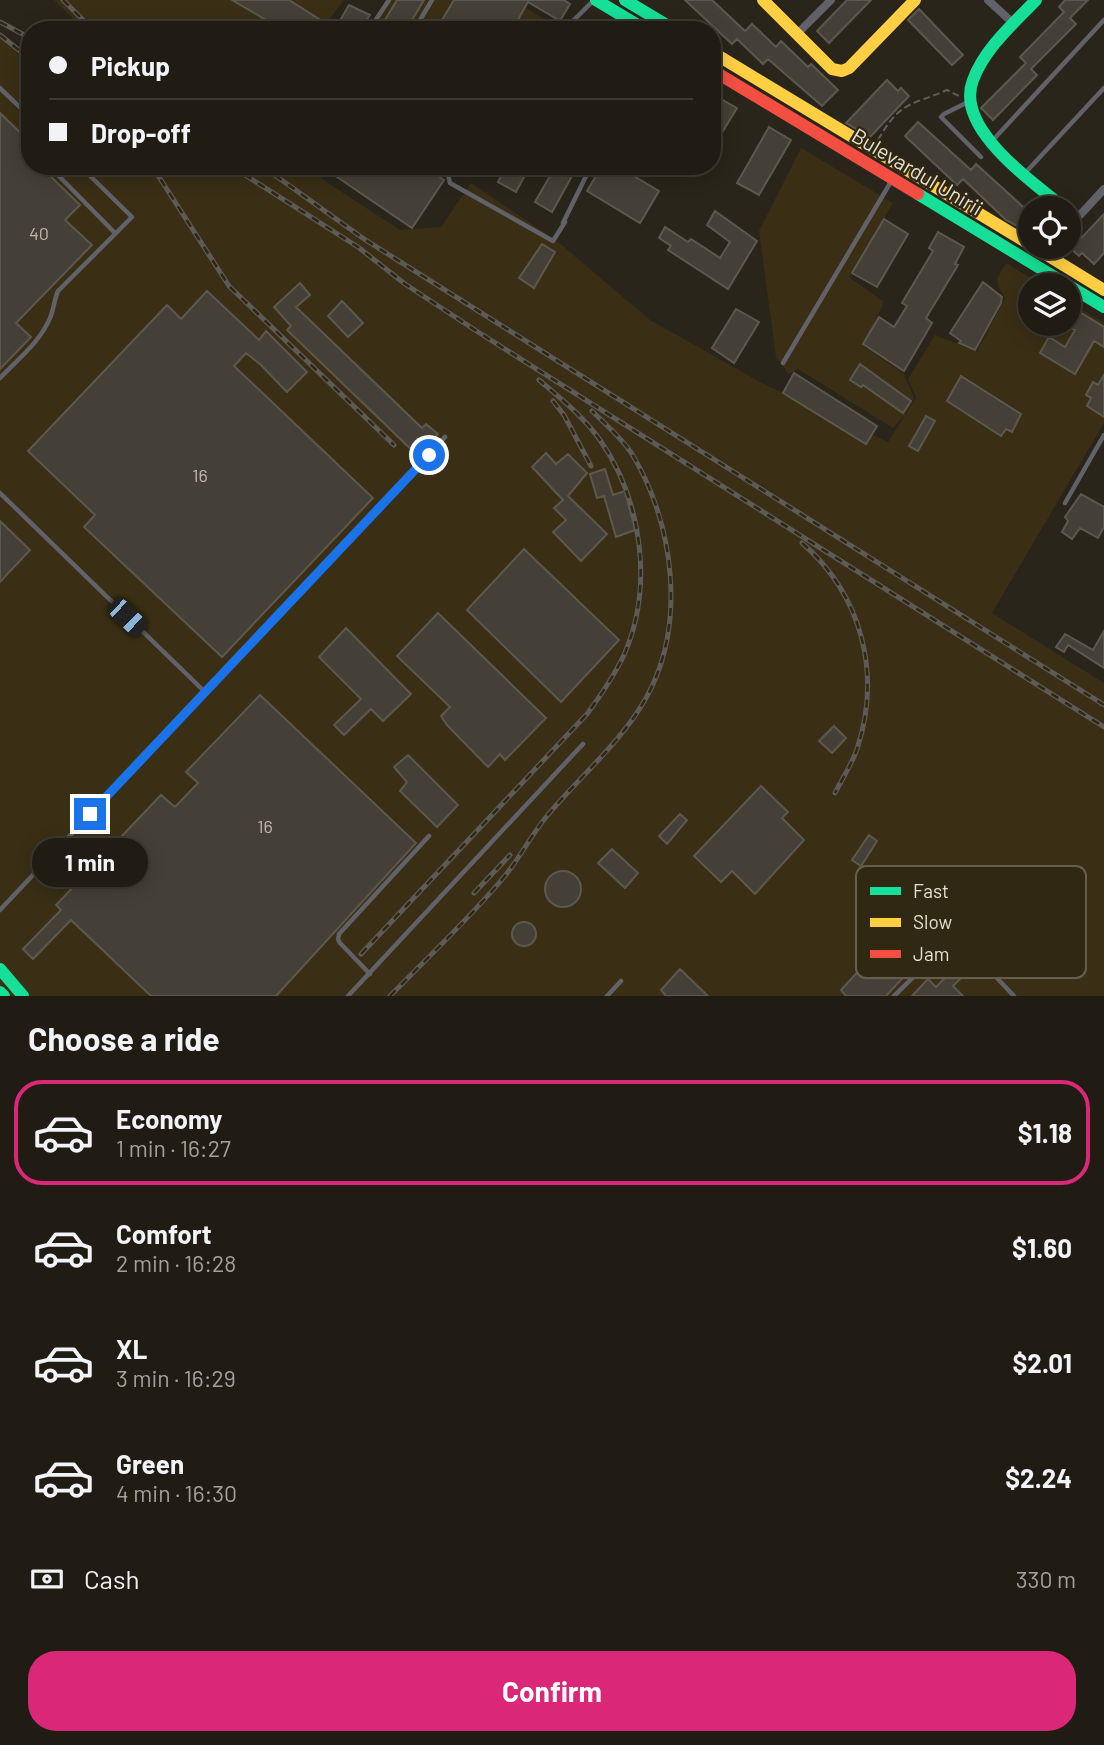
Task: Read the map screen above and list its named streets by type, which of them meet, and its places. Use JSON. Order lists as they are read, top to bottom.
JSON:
{
  "streets": {
    "main road": ["Bulevardul Unirii"]
  },
  "house_numbers": ["40", "16", "16"],
  "legend": ["Fast", "Slow", "Jam"],
  "page": {
    "banner": ["Pickup", "Drop-off"],
    "bubble": "1 min",
    "heading": "Choose a ride",
    "list": [
      {
        "name": "Economy",
        "note": "1 min · 16:27",
        "value": "$1.18"
      },
      {
        "name": "Comfort",
        "note": "2 min · 16:28",
        "value": "$1.60"
      },
      {
        "name": "XL",
        "note": "3 min · 16:29",
        "value": "$2.01"
      },
      {
        "name": "Green",
        "note": "4 min · 16:30",
        "value": "$2.24"
      }
    ],
    "pay": ["Cash", "330 m"],
    "buttons": "Confirm"
  }
}
